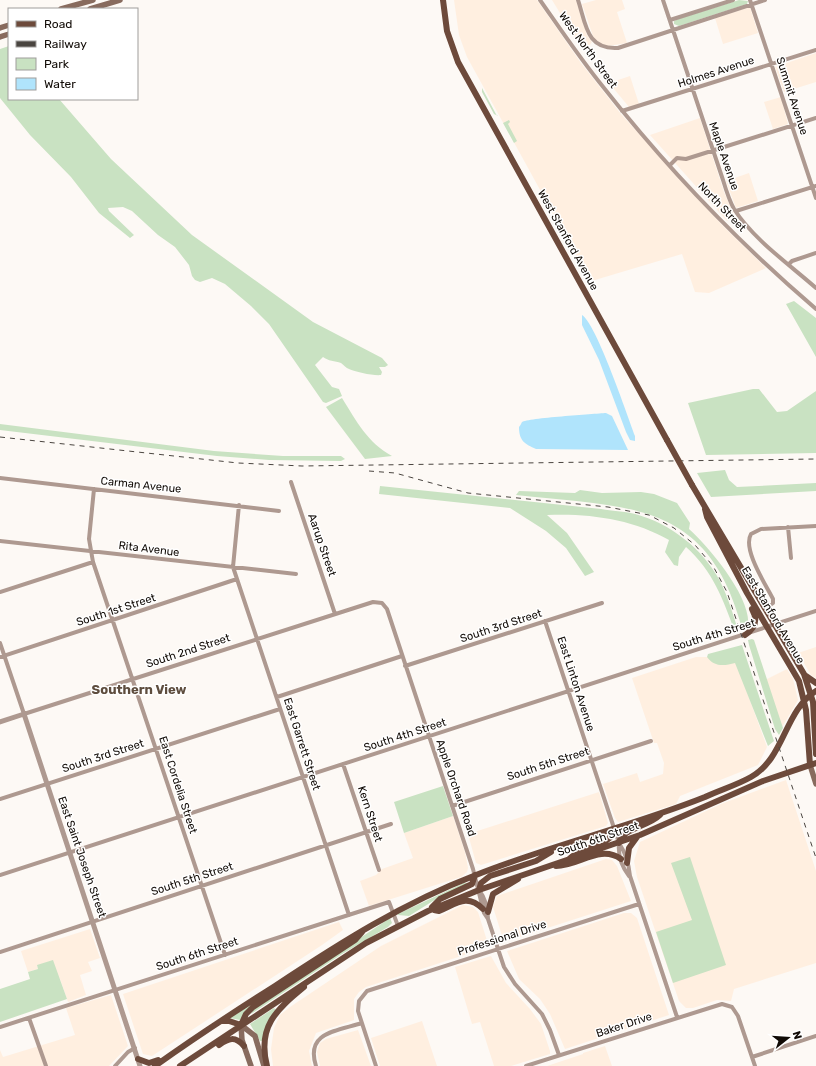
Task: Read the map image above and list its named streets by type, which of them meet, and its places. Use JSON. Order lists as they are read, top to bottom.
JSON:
{
  "streets": {
    "main road": ["West Stanford Avenue", "East Stanford Avenue", "South 6th Street"],
    "street": [
      "West North Street",
      "Holmes Avenue",
      "Summit Avenue",
      "Maple Avenue",
      "North Street",
      "Carman Avenue",
      "Aarup Street",
      "Rita Avenue",
      "South 1st Street",
      "South 3rd Street",
      "South 4th Street",
      "South 2nd Street",
      "East Linton Avenue",
      "East Garrett Street",
      "South 5th Street",
      "East Cordelia Street",
      "Apple Orchard Road",
      "Kern Street",
      "East Saint Joseph Street",
      "Professional Drive",
      "Baker Drive"
    ]
  },
  "crossings": [
    ["West North Street", "Holmes Avenue"],
    ["West North Street", "North Street"],
    ["Holmes Avenue", "Summit Avenue"],
    ["Holmes Avenue", "Maple Avenue"],
    ["Holmes Avenue", "North Street"],
    ["West Stanford Avenue", "East Stanford Avenue"],
    ["Carman Avenue", "East Cordelia Street"],
    ["Aarup Street", "South 2nd Street"],
    ["Rita Avenue", "East Garrett Street"],
    ["Rita Avenue", "East Cordelia Street"],
    ["South 1st Street", "East Garrett Street"],
    ["South 1st Street", "East Cordelia Street"],
    ["South 1st Street", "East Saint Joseph Street"],
    ["East Stanford Avenue", "South 4th Street"],
    ["East Stanford Avenue", "South 6th Street"],
    ["South 3rd Street", "East Linton Avenue"],
    ["South 3rd Street", "East Garrett Street"],
    ["South 3rd Street", "East Cordelia Street"],
    ["South 3rd Street", "Apple Orchard Road"],
    ["South 3rd Street", "East Saint Joseph Street"],
    ["South 4th Street", "East Linton Avenue"],
    ["South 4th Street", "East Garrett Street"],
    ["South 4th Street", "East Cordelia Street"],
    ["South 4th Street", "Apple Orchard Road"],
    ["South 4th Street", "Kern Street"],
    ["South 4th Street", "East Saint Joseph Street"],
    ["South 2nd Street", "East Garrett Street"],
    ["South 2nd Street", "East Cordelia Street"],
    ["South 2nd Street", "Apple Orchard Road"],
    ["South 2nd Street", "East Saint Joseph Street"],
    ["East Linton Avenue", "South 5th Street"],
    ["East Linton Avenue", "South 6th Street"],
    ["East Linton Avenue", "Professional Drive"],
    ["East Linton Avenue", "Baker Drive"],
    ["East Garrett Street", "South 5th Street"],
    ["East Garrett Street", "South 6th Street"],
    ["South 5th Street", "East Cordelia Street"],
    ["South 5th Street", "Apple Orchard Road"],
    ["South 5th Street", "Kern Street"],
    ["South 5th Street", "East Saint Joseph Street"],
    ["East Cordelia Street", "South 6th Street"],
    ["Apple Orchard Road", "South 6th Street"],
    ["Apple Orchard Road", "Professional Drive"],
    ["Apple Orchard Road", "Baker Drive"],
    ["South 6th Street", "East Saint Joseph Street"]
  ],
  "districts": ["Southern View"],
  "legend": [
    "Road",
    "Railway",
    "Park",
    "Water"
  ],
  "north": "right"
}
